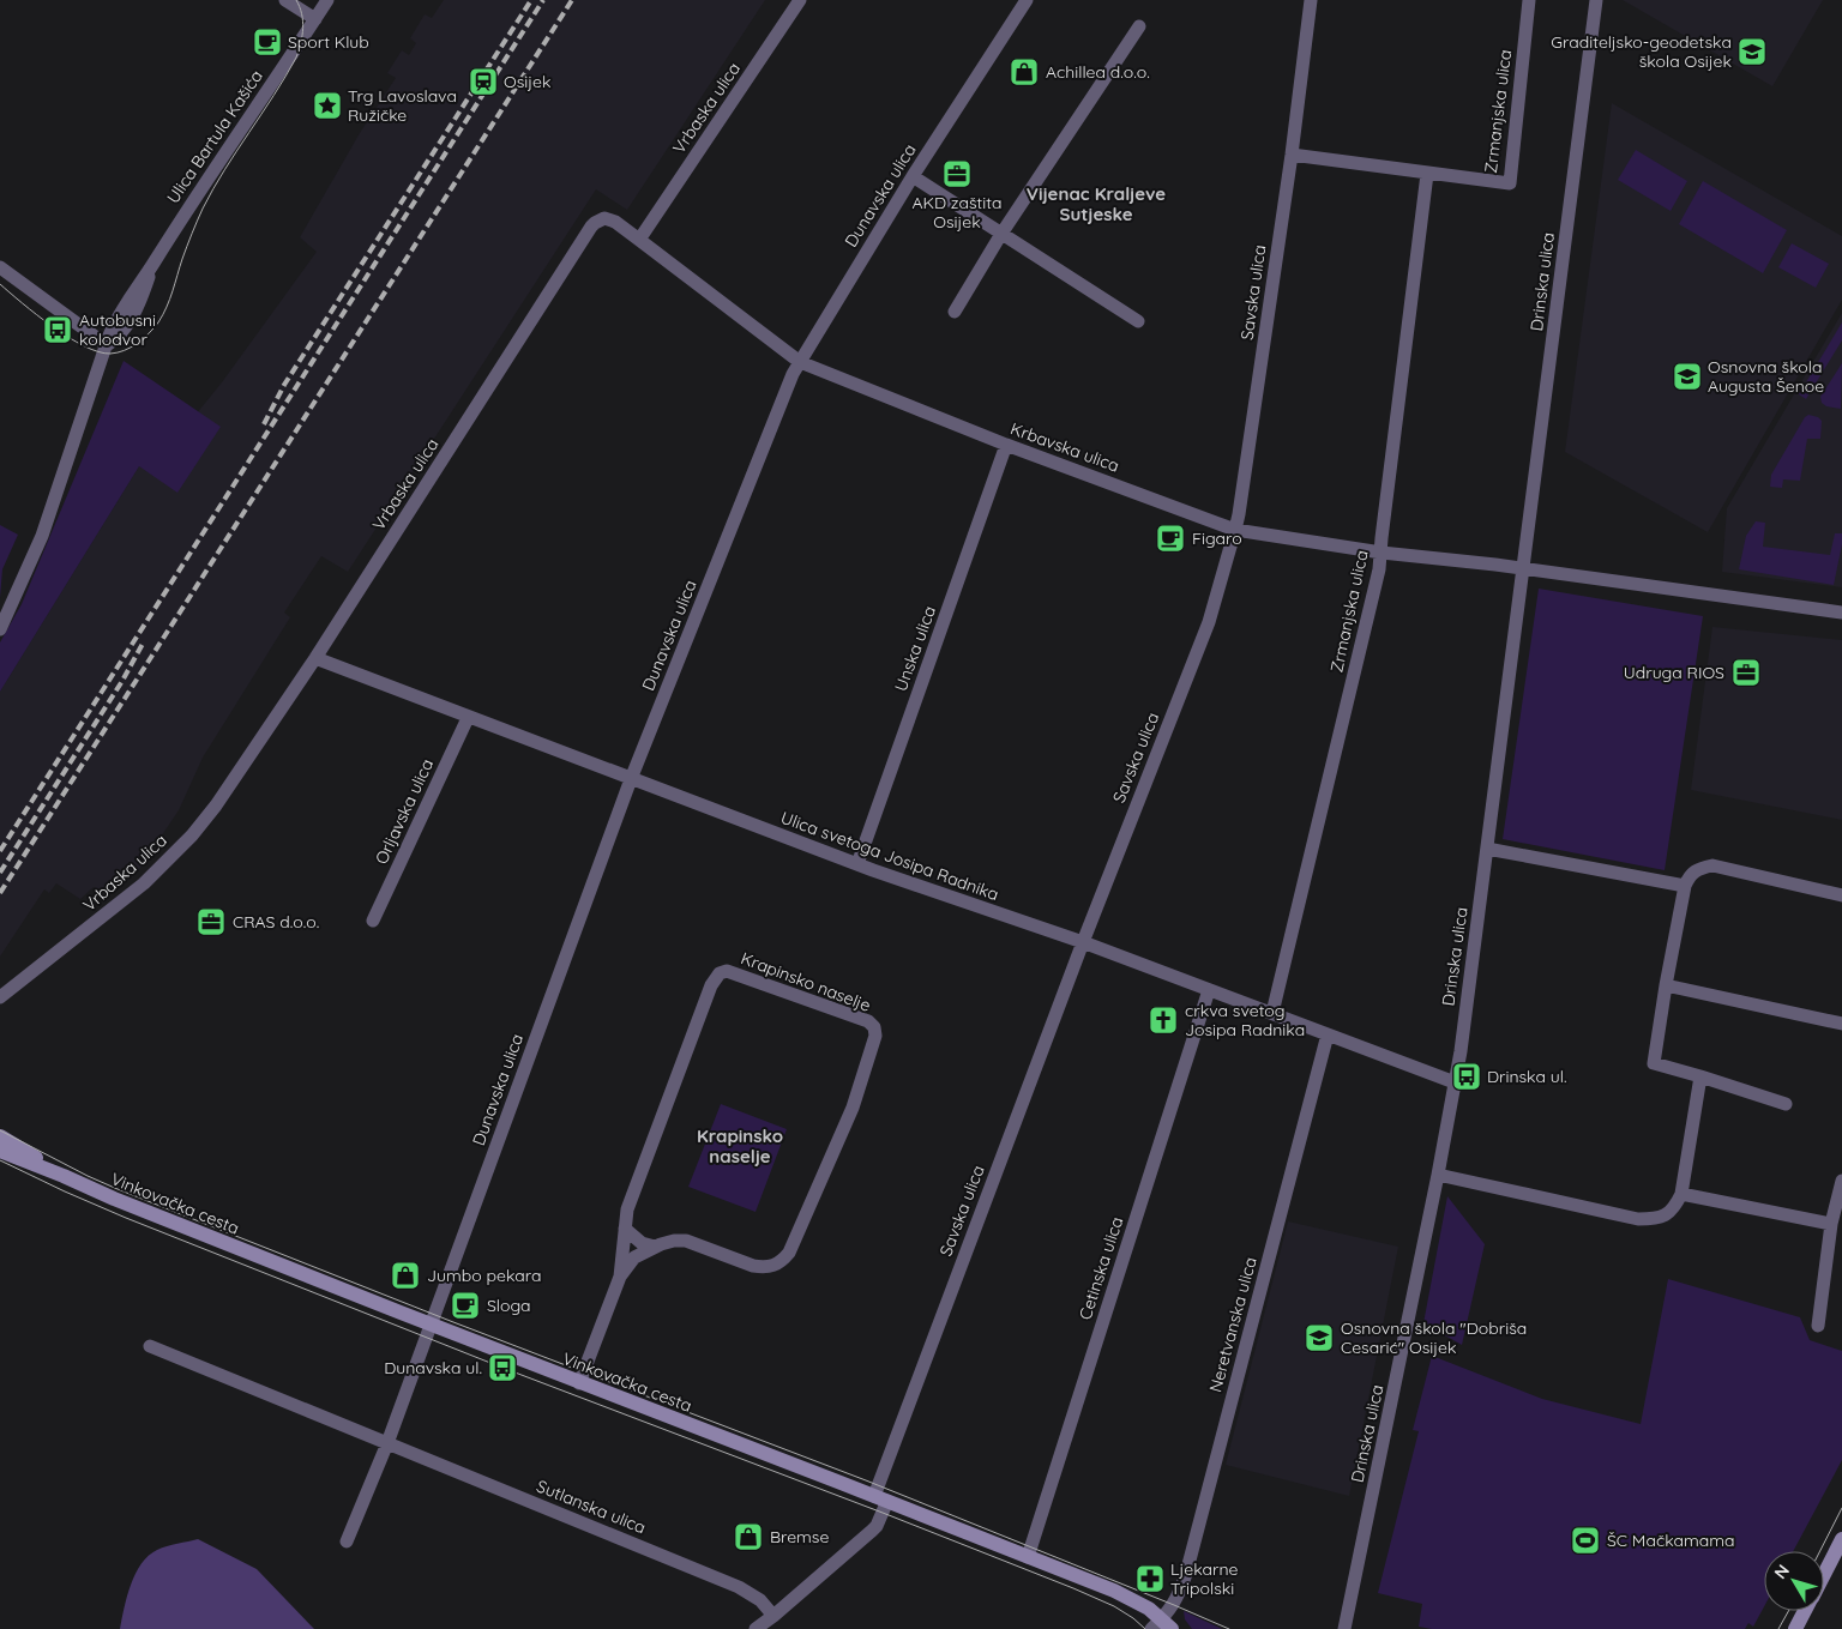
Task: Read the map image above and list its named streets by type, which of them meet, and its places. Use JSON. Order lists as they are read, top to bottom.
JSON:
{
  "streets": {
    "main road": ["Vinkovačka cesta"],
    "street": [
      "Vrbaska ulica",
      "Zrmanjska ulica",
      "Ulica Bartula Kašića",
      "Dunavska ulica",
      "Drinska ulica",
      "Savska ulica",
      "Krbavska ulica",
      "Unska ulica",
      "Orljavska ulica",
      "Ulica svetoga Josipa Radnika",
      "Krapinsko naselje",
      "Cetinska ulica",
      "Neretvanska ulica",
      "Sutlanska ulica"
    ]
  },
  "crossings": [
    ["Vrbaska ulica", "Krbavska ulica"],
    ["Vrbaska ulica", "Ulica svetoga Josipa Radnika"],
    ["Zrmanjska ulica", "Savska ulica"],
    ["Zrmanjska ulica", "Krbavska ulica"],
    ["Zrmanjska ulica", "Ulica svetoga Josipa Radnika"],
    ["Dunavska ulica", "Krbavska ulica"],
    ["Dunavska ulica", "Ulica svetoga Josipa Radnika"],
    ["Dunavska ulica", "Vinkovačka cesta"],
    ["Drinska ulica", "Krbavska ulica"],
    ["Drinska ulica", "Ulica svetoga Josipa Radnika"],
    ["Savska ulica", "Krbavska ulica"],
    ["Savska ulica", "Ulica svetoga Josipa Radnika"],
    ["Savska ulica", "Vinkovačka cesta"],
    ["Savska ulica", "Sutlanska ulica"],
    ["Krbavska ulica", "Unska ulica"],
    ["Unska ulica", "Ulica svetoga Josipa Radnika"],
    ["Orljavska ulica", "Ulica svetoga Josipa Radnika"],
    ["Ulica svetoga Josipa Radnika", "Cetinska ulica"],
    ["Ulica svetoga Josipa Radnika", "Neretvanska ulica"],
    ["Krapinsko naselje", "Vinkovačka cesta"],
    ["Vinkovačka cesta", "Cetinska ulica"],
    ["Vinkovačka cesta", "Neretvanska ulica"]
  ],
  "districts": ["Vijenac Kraljeve Sutjeske", "Krapinsko naselje"],
  "places": {
    "cafe": ["Sport Klub", "Figaro", "Sloga"],
    "school or university": ["Graditeljsko-geodetska škola Osijek", "Osnovna škola Augusta Šenoe", "Osnovna škola \"Dobriša Cesarić\" Osijek"],
    "shop": ["Achillea d.o.o.", "Jumbo pekara", "Bremse"],
    "station": ["Osijek"],
    "place": ["Trg Lavoslava Ružičke"],
    "office": ["AKD zaštita Osijek", "Udruga RIOS", "CRAS d.o.o."],
    "bus stop": ["Autobusni kolodvor", "Drinska ul.", "Dunavska ul."],
    "church": ["crkva svetog Josipa Radnika"],
    "sports": ["ŠC Mačkamama"],
    "pharmacy": ["Ljekarne Tripolski"]
  },
  "north": "top left"
}
